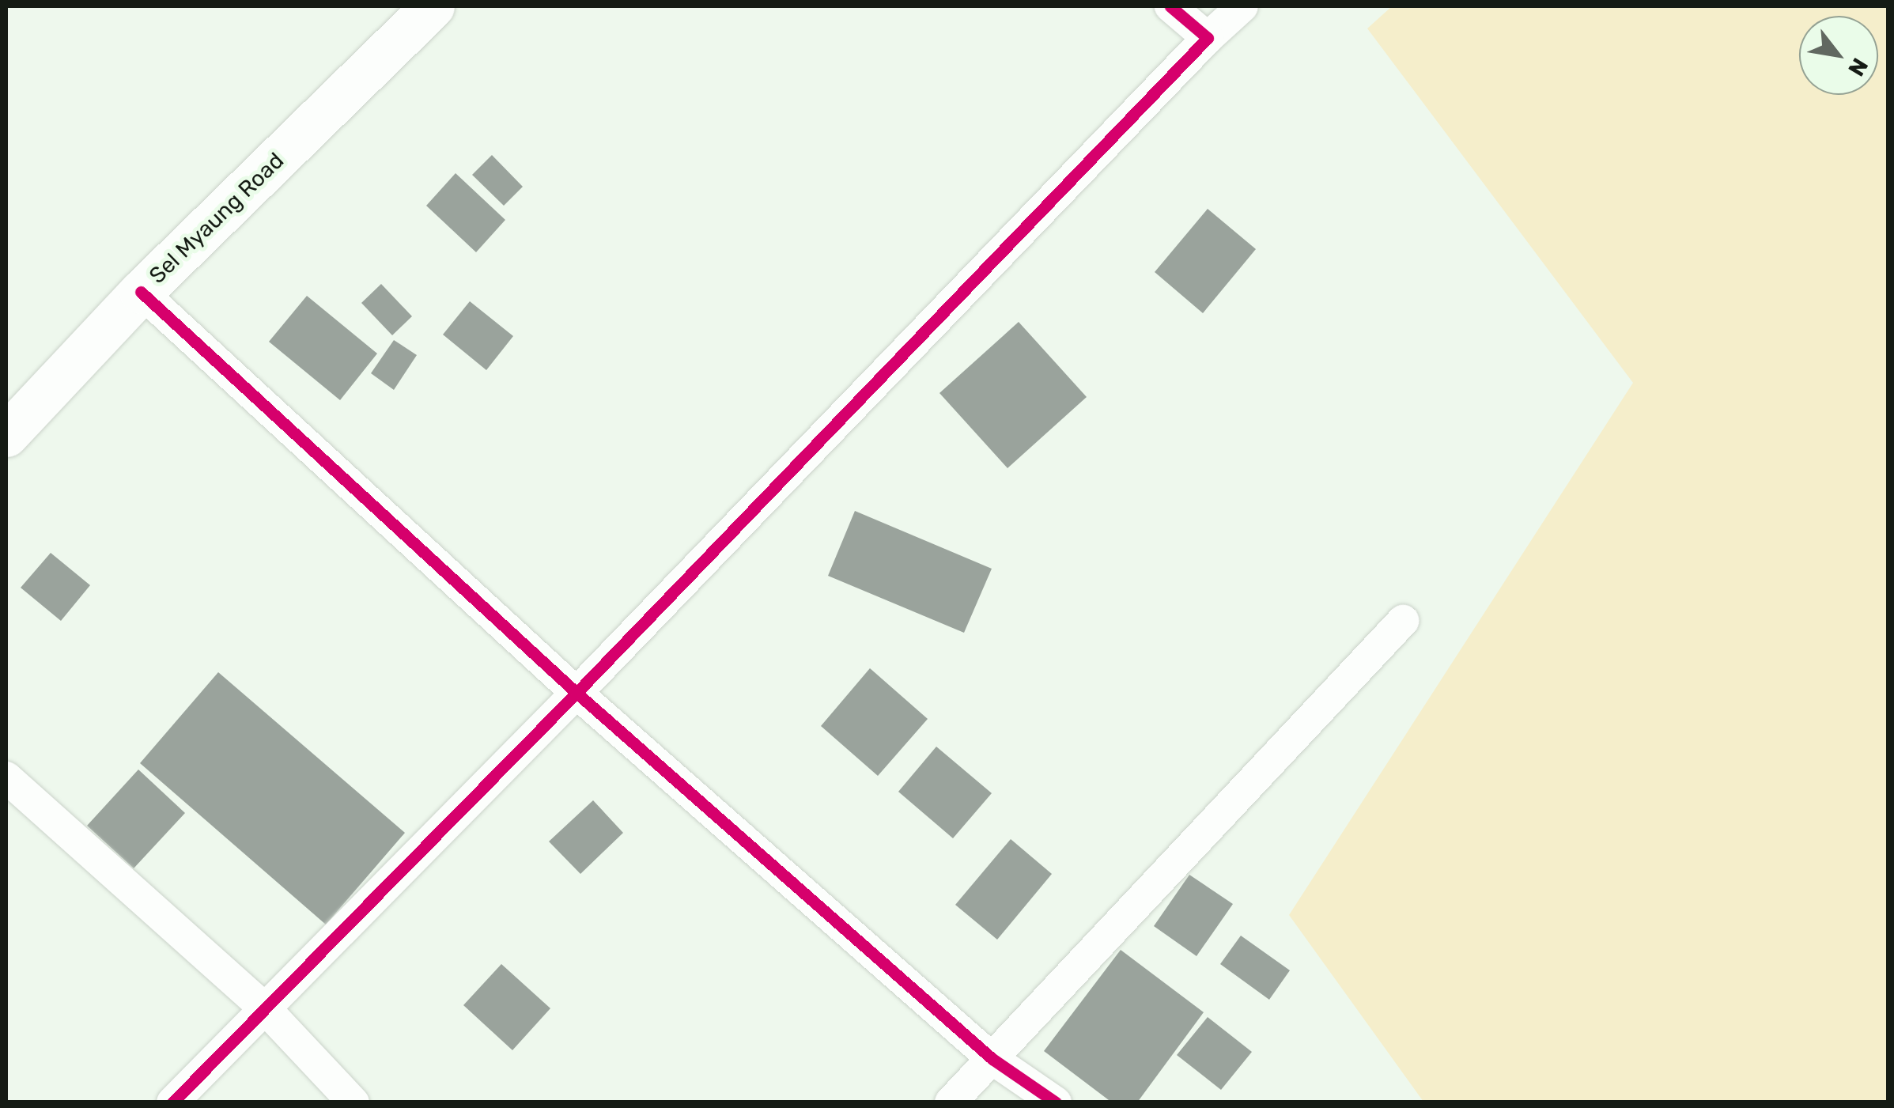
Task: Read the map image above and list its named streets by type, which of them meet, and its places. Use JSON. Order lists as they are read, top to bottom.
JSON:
{
  "streets": {
    "main road": ["Sel Myaung Road"]
  },
  "north": "bottom right"
}
